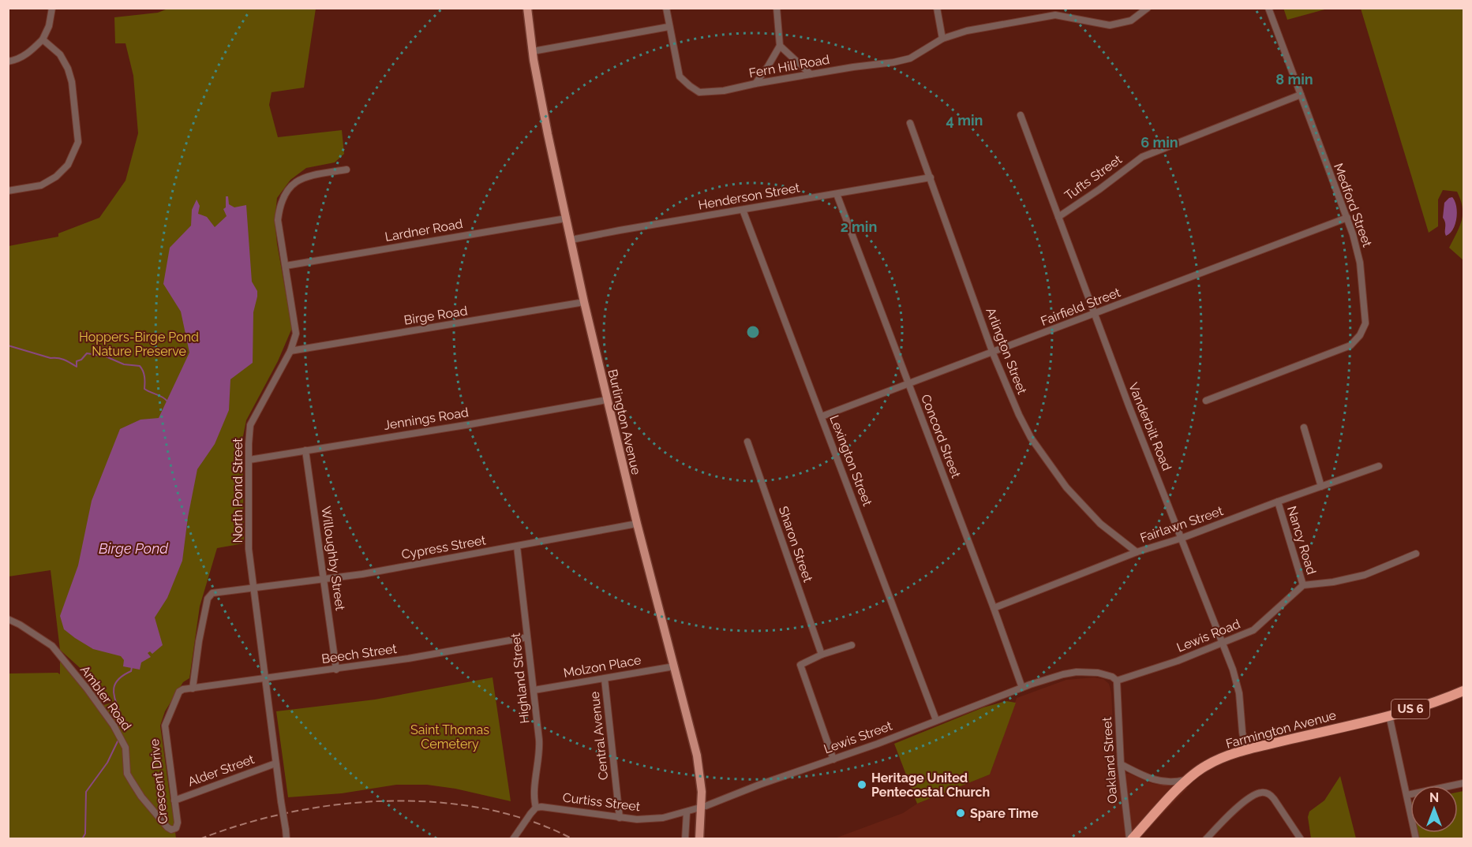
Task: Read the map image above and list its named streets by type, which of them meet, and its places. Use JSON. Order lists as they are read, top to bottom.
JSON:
{
  "streets": {
    "highway": ["US 6", "Farmington Avenue"],
    "main road": ["Burlington Avenue"],
    "street": [
      "Fern Hill Road",
      "Tufts Street",
      "Henderson Street",
      "Medford Street",
      "Lardner Road",
      "Fairfield Street",
      "Birge Road",
      "Arlington Street",
      "Jennings Road",
      "Vanderbilt Road",
      "Concord Street",
      "Lexington Street",
      "North Pond Street",
      "Fairlawn Street",
      "Nancy Road",
      "Sharon Street",
      "Cypress Street",
      "Willoughby Street",
      "Lewis Road",
      "Beech Street",
      "Molzon Place",
      "Highland Street",
      "Ambler Road",
      "Central Avenue",
      "Lewis Street",
      "Oakland Street",
      "Alder Street",
      "Crescent Drive",
      "Curtiss Street"
    ]
  },
  "crossings": [
    ["Tufts Street", "Medford Street"],
    ["Tufts Street", "Vanderbilt Road"],
    ["Henderson Street", "Arlington Street"],
    ["Henderson Street", "Burlington Avenue"],
    ["Henderson Street", "Concord Street"],
    ["Henderson Street", "Lexington Street"],
    ["Medford Street", "Fairfield Street"],
    ["Lardner Road", "Burlington Avenue"],
    ["Lardner Road", "North Pond Street"],
    ["Fairfield Street", "Arlington Street"],
    ["Fairfield Street", "Vanderbilt Road"],
    ["Fairfield Street", "Concord Street"],
    ["Fairfield Street", "Lexington Street"],
    ["Birge Road", "Burlington Avenue"],
    ["Birge Road", "North Pond Street"],
    ["Arlington Street", "Fairlawn Street"],
    ["Jennings Road", "Burlington Avenue"],
    ["Jennings Road", "North Pond Street"],
    ["Jennings Road", "Willoughby Street"],
    ["Burlington Avenue", "Cypress Street"],
    ["Burlington Avenue", "Molzon Place"],
    ["Burlington Avenue", "Lewis Street"],
    ["Burlington Avenue", "Curtiss Street"],
    ["Vanderbilt Road", "Fairlawn Street"],
    ["Vanderbilt Road", "Lewis Road"],
    ["Vanderbilt Road", "Farmington Avenue"],
    ["Concord Street", "Fairlawn Street"],
    ["Concord Street", "Lewis Street"],
    ["Lexington Street", "Lewis Street"],
    ["North Pond Street", "Cypress Street"],
    ["North Pond Street", "Beech Street"],
    ["North Pond Street", "Alder Street"],
    ["Fairlawn Street", "Nancy Road"],
    ["Nancy Road", "Lewis Road"],
    ["Cypress Street", "Willoughby Street"],
    ["Cypress Street", "Beech Street"],
    ["Cypress Street", "Highland Street"],
    ["Cypress Street", "Crescent Drive"],
    ["Willoughby Street", "Beech Street"],
    ["Lewis Road", "Oakland Street"],
    ["Beech Street", "Highland Street"],
    ["Beech Street", "Crescent Drive"],
    ["Molzon Place", "Highland Street"],
    ["Molzon Place", "Central Avenue"],
    ["Highland Street", "Curtiss Street"],
    ["Ambler Road", "Crescent Drive"],
    ["Farmington Avenue", "Oakland Street"],
    ["Central Avenue", "Curtiss Street"],
    ["Lewis Street", "Curtiss Street"],
    ["Alder Street", "Crescent Drive"]
  ],
  "water": ["Birge Pond"],
  "parks": ["Hoppers-Birge Pond Nature Preserve", "Saint Thomas Cemetery"],
  "places": ["Heritage United Pentecostal Church", "Spare Time"],
  "north": "top",
  "rings": [
    "8 min",
    "4 min",
    "6 min",
    "2 min"
  ]
}
